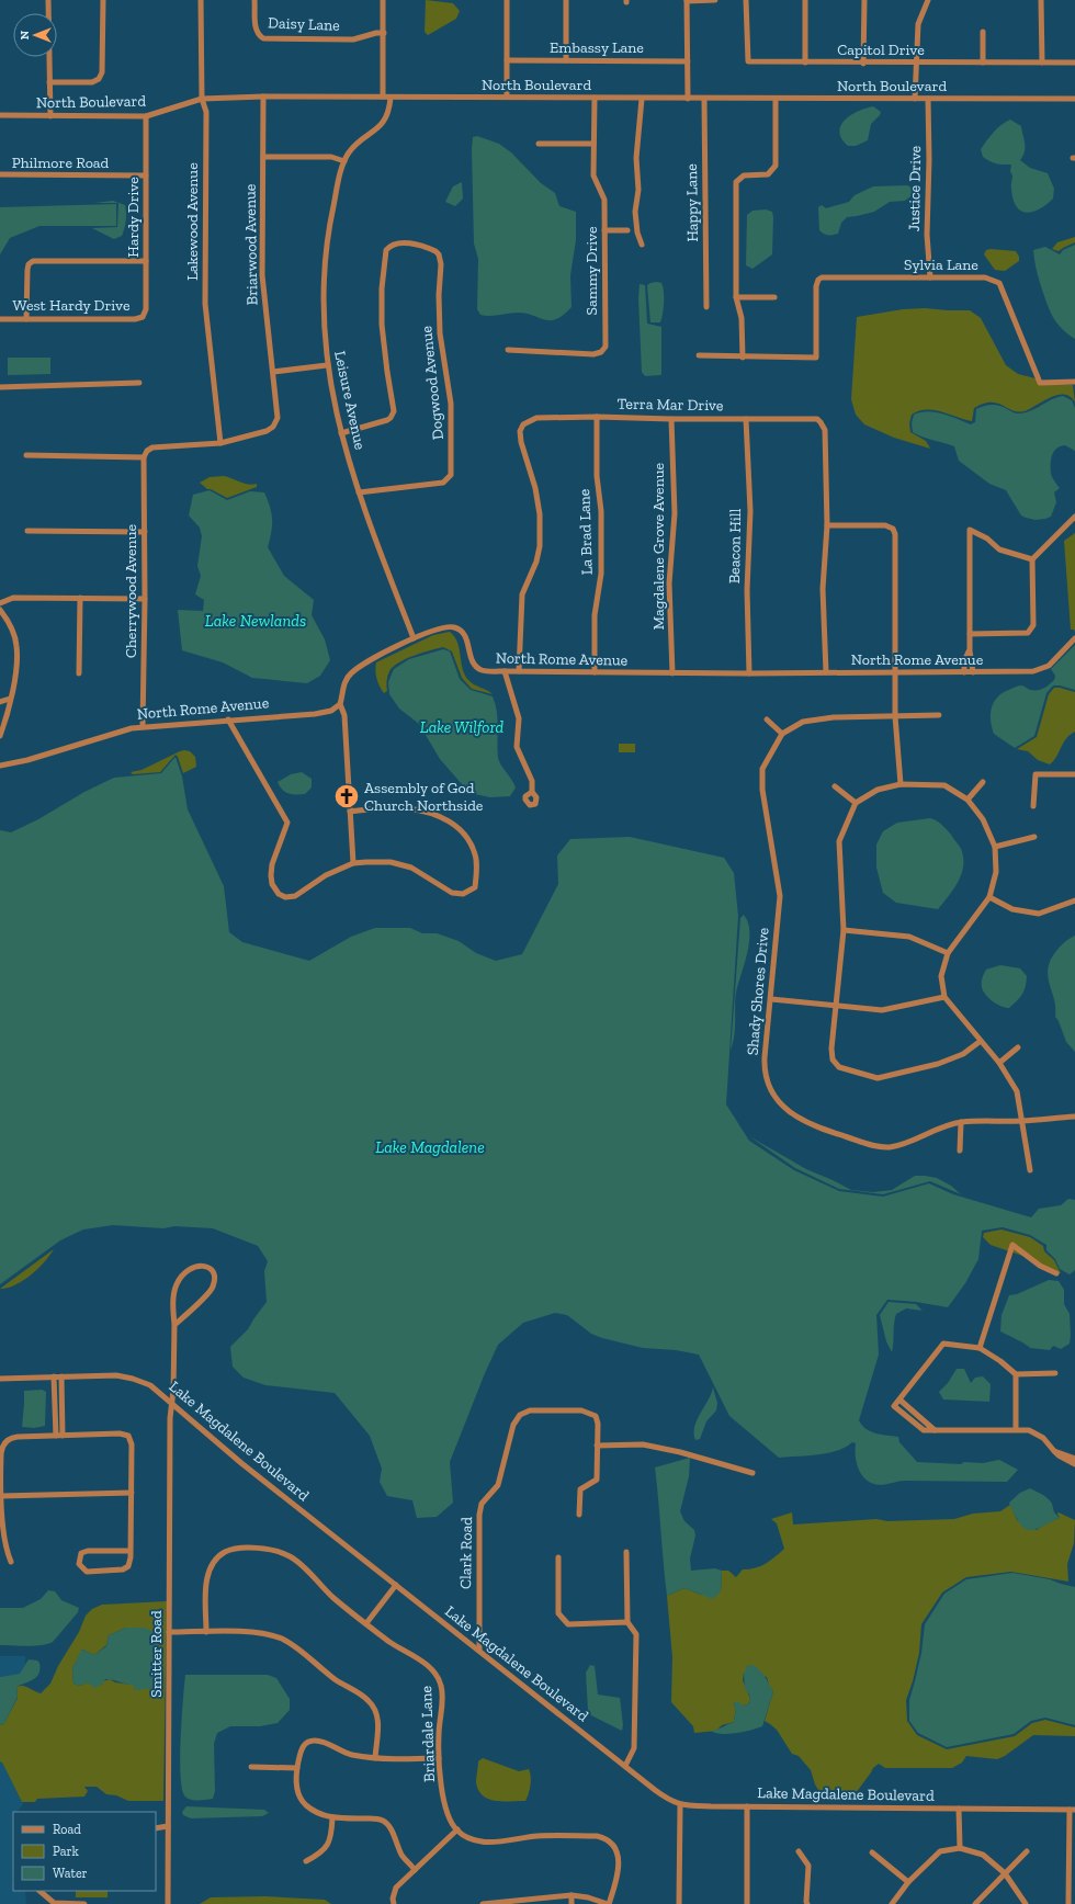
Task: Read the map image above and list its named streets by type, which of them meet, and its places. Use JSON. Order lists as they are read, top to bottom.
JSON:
{
  "streets": {
    "street": [
      "Daisy Lane",
      "Embassy Lane",
      "Capitol Drive",
      "North Boulevard",
      "Philmore Road",
      "Justice Drive",
      "Happy Lane",
      "Hardy Drive",
      "Lakewood Avenue",
      "Briarwood Avenue",
      "Sylvia Lane",
      "Sammy Drive",
      "West Hardy Drive",
      "Dogwood Avenue",
      "Leisure Avenue",
      "Terra Mar Drive",
      "La Brad Lane",
      "Magdalene Grove Avenue",
      "Beacon Hill",
      "Cherrywood Avenue",
      "North Rome Avenue",
      "Shady Shores Drive",
      "Lake Magdalene Boulevard",
      "Clark Road",
      "Smitter Road",
      "Briardale Lane"
    ]
  },
  "crossings": [
    ["North Boulevard", "Justice Drive"],
    ["North Boulevard", "Happy Lane"],
    ["North Boulevard", "Hardy Drive"],
    ["North Boulevard", "Lakewood Avenue"],
    ["North Boulevard", "Briarwood Avenue"],
    ["North Boulevard", "Sammy Drive"],
    ["North Boulevard", "Leisure Avenue"],
    ["Philmore Road", "Hardy Drive"],
    ["Justice Drive", "Sylvia Lane"],
    ["Hardy Drive", "West Hardy Drive"],
    ["Lakewood Avenue", "Briarwood Avenue"],
    ["Dogwood Avenue", "Leisure Avenue"],
    ["Leisure Avenue", "North Rome Avenue"],
    ["Terra Mar Drive", "La Brad Lane"],
    ["Terra Mar Drive", "Magdalene Grove Avenue"],
    ["Terra Mar Drive", "Beacon Hill"],
    ["Terra Mar Drive", "North Rome Avenue"],
    ["La Brad Lane", "North Rome Avenue"],
    ["Magdalene Grove Avenue", "North Rome Avenue"],
    ["Beacon Hill", "North Rome Avenue"],
    ["Cherrywood Avenue", "North Rome Avenue"],
    ["Lake Magdalene Boulevard", "Clark Road"],
    ["Lake Magdalene Boulevard", "Smitter Road"]
  ],
  "water": ["Lake Newlands", "Lake Wilford", "Lake Magdalene"],
  "places": {
    "church": ["Assembly of God Church Northside"]
  },
  "legend": ["Road", "Park", "Water"],
  "north": "left"
}
